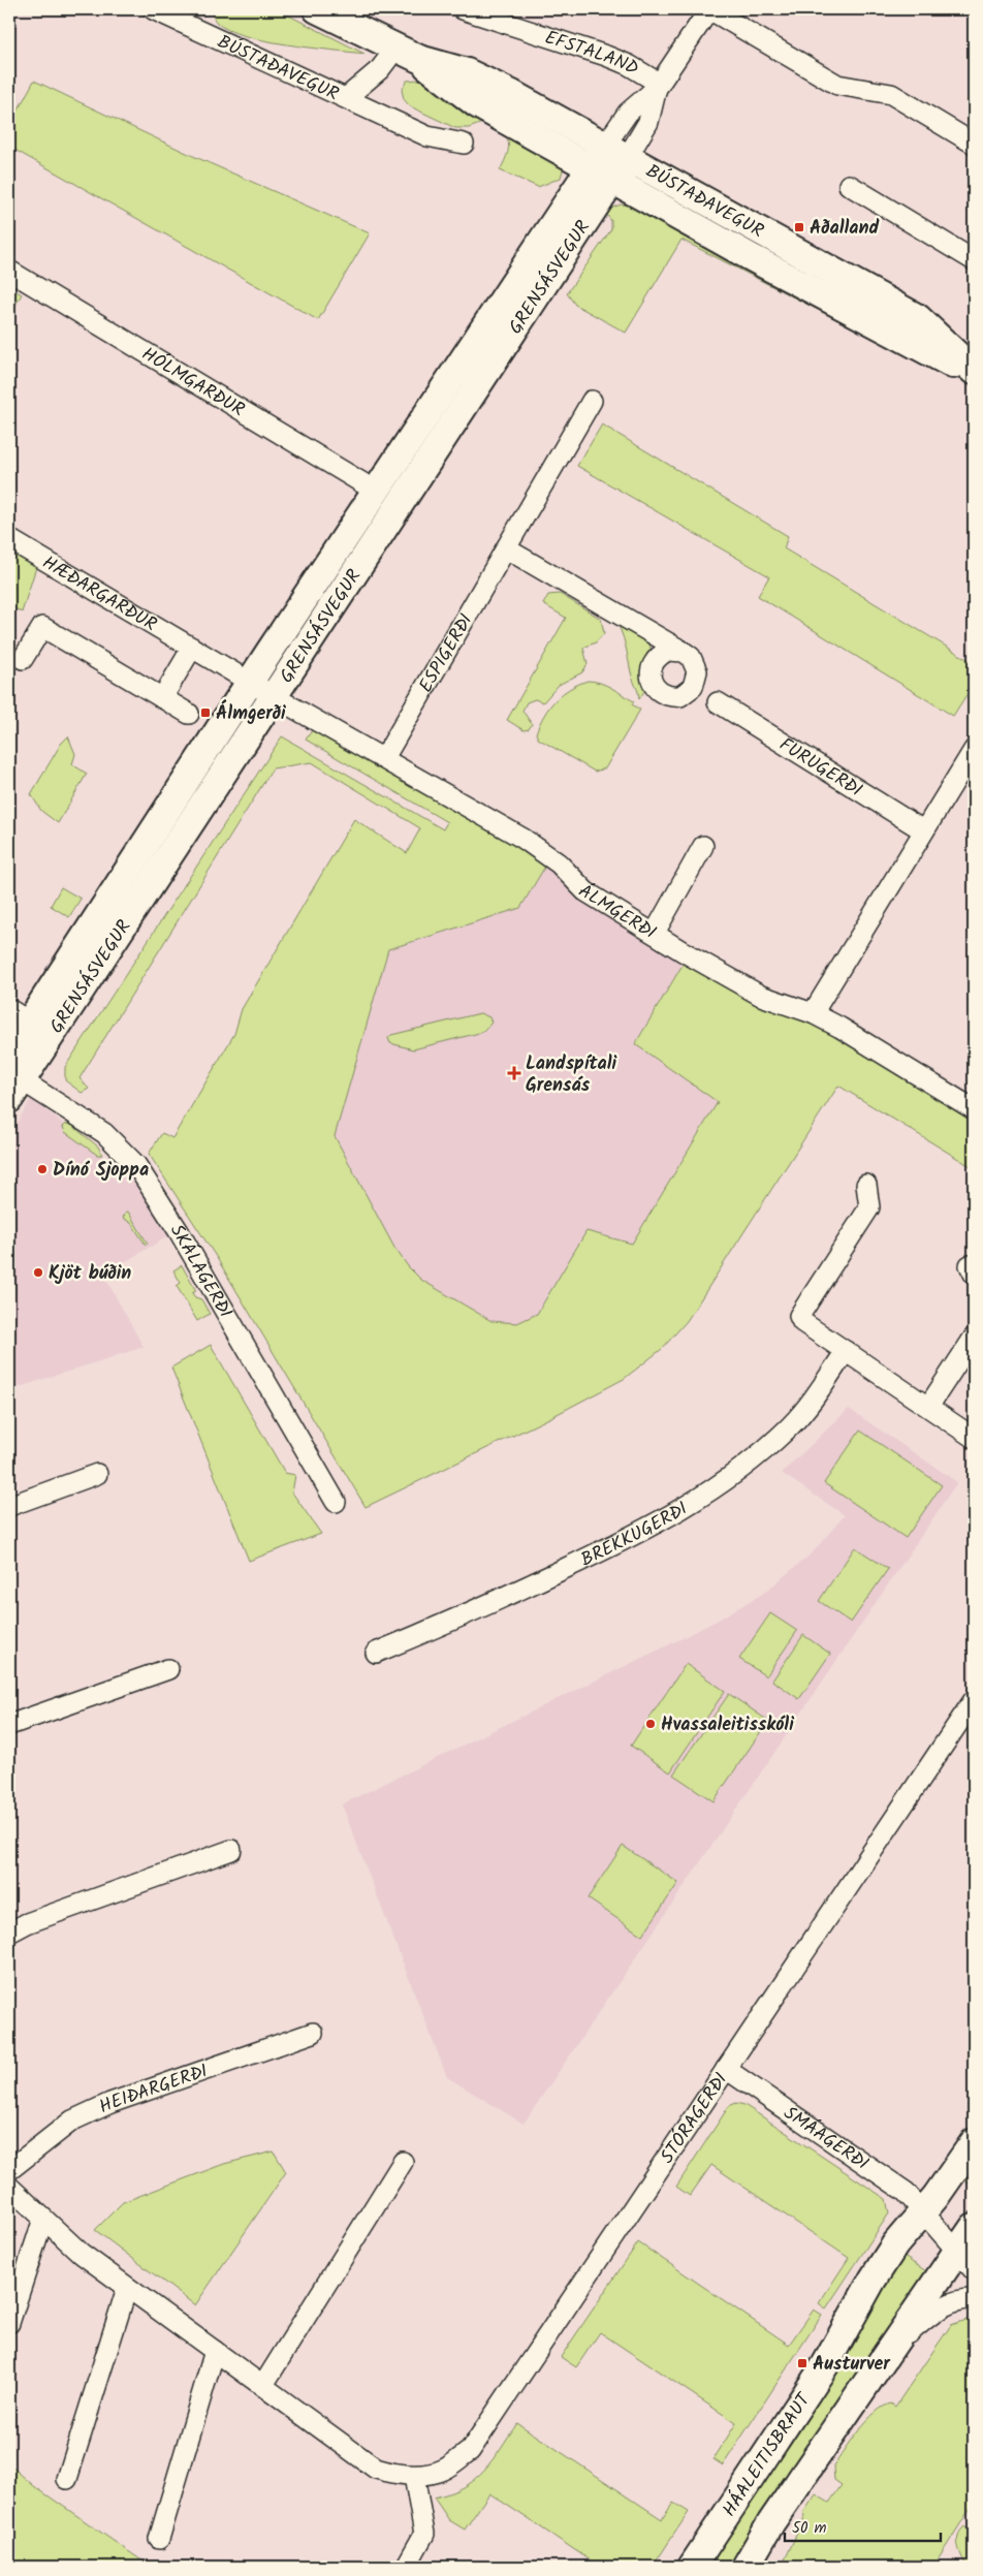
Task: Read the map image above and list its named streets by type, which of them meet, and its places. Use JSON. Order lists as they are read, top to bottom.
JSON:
{
  "streets": {
    "main road": ["BÚSTAÐAVEGUR", "GRENSÁSVEGUR", "HÁALEITISBRAUT"],
    "street": [
      "EFSTALAND",
      "HÓLMGARÐUR",
      "HÆÐARGARÐUR",
      "ESPIGERÐI",
      "FURUGERÐI",
      "ÁLMGERÐI",
      "SKÁLAGERÐI",
      "BREKKUGERÐI",
      "HEIÐARGERÐI",
      "STÓRAGERÐI",
      "SMÁAGERÐI"
    ]
  },
  "crossings": [
    ["BÚSTAÐAVEGUR", "GRENSÁSVEGUR"],
    ["GRENSÁSVEGUR", "HÓLMGARÐUR"],
    ["GRENSÁSVEGUR", "HÆÐARGARÐUR"],
    ["GRENSÁSVEGUR", "ÁLMGERÐI"],
    ["GRENSÁSVEGUR", "SKÁLAGERÐI"],
    ["HÆÐARGARÐUR", "ÁLMGERÐI"],
    ["ESPIGERÐI", "ÁLMGERÐI"],
    ["STÓRAGERÐI", "SMÁAGERÐI"],
    ["SMÁAGERÐI", "HÁALEITISBRAUT"]
  ],
  "places": {
    "transit": ["Aðalland", "Álmgerði", "Austurver"],
    "health": ["Landspítali Grensás"],
    "other": ["Dínó Sjoppa", "Kjöt búðin", "Hvassaleitisskóli"]
  },
  "scale_bar": "50 m"
}
